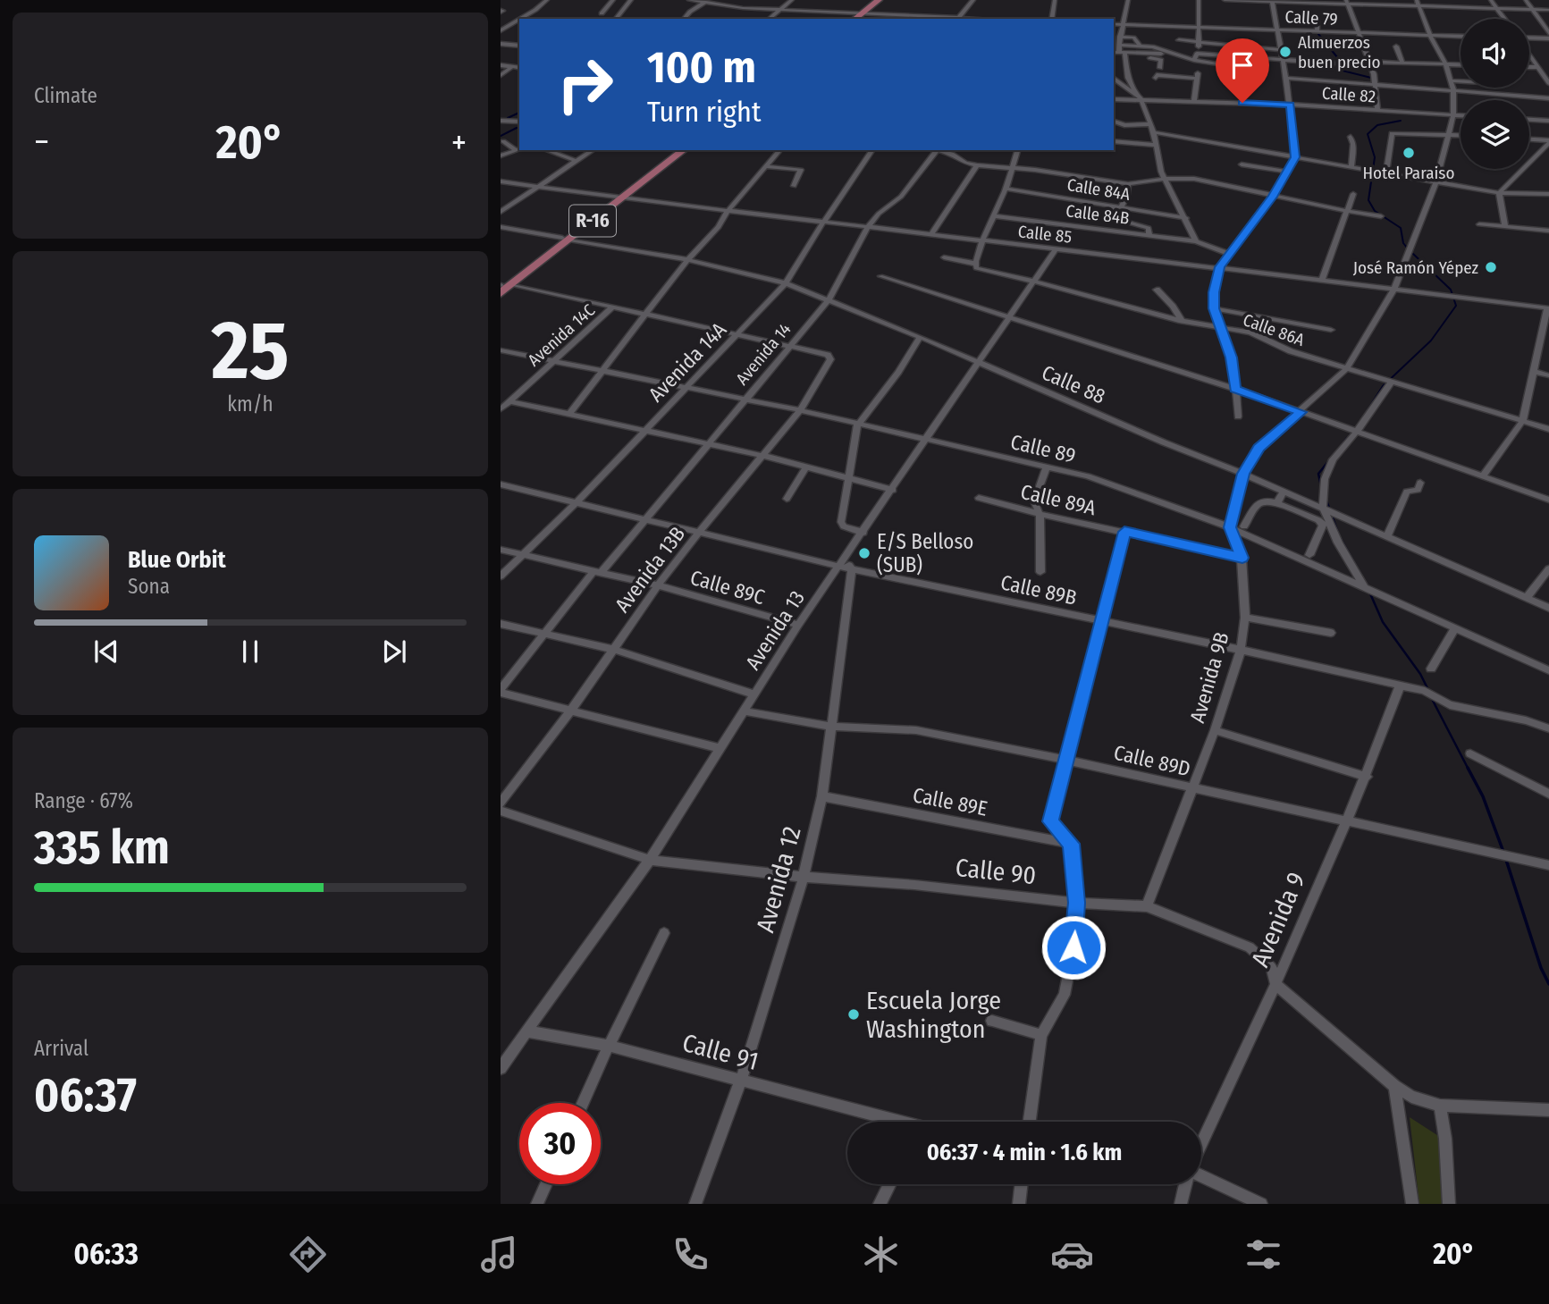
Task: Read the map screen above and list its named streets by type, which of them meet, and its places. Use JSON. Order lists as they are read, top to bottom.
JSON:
{
  "streets": {
    "main road": ["R-16"],
    "street": [
      "Calle 79",
      "Calle 82",
      "Calle 84A",
      "Calle 84B",
      "Calle 85",
      "Calle 86A",
      "Avenida 14C",
      "Avenida 14",
      "Avenida 14A",
      "Calle 88",
      "Calle 89",
      "Calle 89A",
      "Avenida 13B",
      "Calle 89C",
      "Calle 89B",
      "Avenida 13",
      "Avenida 9B",
      "Calle 89D",
      "Calle 89E",
      "Calle 90",
      "Avenida 12",
      "Avenida 9",
      "Calle 91"
    ]
  },
  "crossings": [
    ["R-16", "Calle 85"],
    ["R-16", "Calle 88"],
    ["Calle 85", "Avenida 14"],
    ["Calle 85", "Avenida 14A"],
    ["Calle 85", "Avenida 13"],
    ["Calle 86A", "Avenida 13"],
    ["Avenida 14C", "Calle 89"],
    ["Avenida 14", "Calle 88"],
    ["Avenida 14", "Calle 89"],
    ["Avenida 14", "Avenida 13B"],
    ["Avenida 14", "Calle 89C"],
    ["Avenida 14", "Calle 89B"],
    ["Avenida 14A", "Calle 88"],
    ["Avenida 14A", "Calle 89"],
    ["Avenida 14A", "Calle 89C"],
    ["Avenida 14A", "Calle 89B"],
    ["Calle 88", "Avenida 13"],
    ["Calle 89", "Avenida 13B"],
    ["Calle 89", "Avenida 13"],
    ["Calle 89", "Avenida 9B"],
    ["Calle 89A", "Avenida 9B"],
    ["Avenida 13B", "Calle 89C"],
    ["Avenida 13B", "Calle 89B"],
    ["Calle 89C", "Avenida 13"],
    ["Calle 89B", "Avenida 13"],
    ["Calle 89B", "Avenida 9B"],
    ["Calle 89B", "Avenida 12"],
    ["Calle 89B", "Avenida 9"],
    ["Avenida 13", "Calle 89D"],
    ["Avenida 13", "Calle 90"],
    ["Avenida 13", "Avenida 12"],
    ["Avenida 13", "Calle 91"],
    ["Avenida 9B", "Calle 89D"],
    ["Avenida 9B", "Calle 90"],
    ["Calle 89D", "Avenida 12"],
    ["Calle 89D", "Avenida 9"],
    ["Calle 89E", "Avenida 12"],
    ["Calle 90", "Avenida 12"],
    ["Calle 90", "Avenida 9"],
    ["Avenida 12", "Calle 91"]
  ],
  "places": [
    "Almuerzos buen precio",
    "Hotel Paraiso",
    "José Ramón Yépez",
    "E/S Belloso (SUB)",
    "Escuela Jorge Washington"
  ],
  "page": {
    "tile": [
      "Climate",
      ["25", "km/h"],
      ["Range · 67%", "335 km"],
      ["Arrival", "06:37"]
    ],
    "turn": ["100 m", "Turn right"],
    "heat": ["−", "20°", "+"],
    "song": ["Blue Orbit", "Sona"],
    "limit": "30",
    "trip": "06:37 · 4 min · 1.6 km",
    "tabs": ["06:33", "20°"]
  }
}
